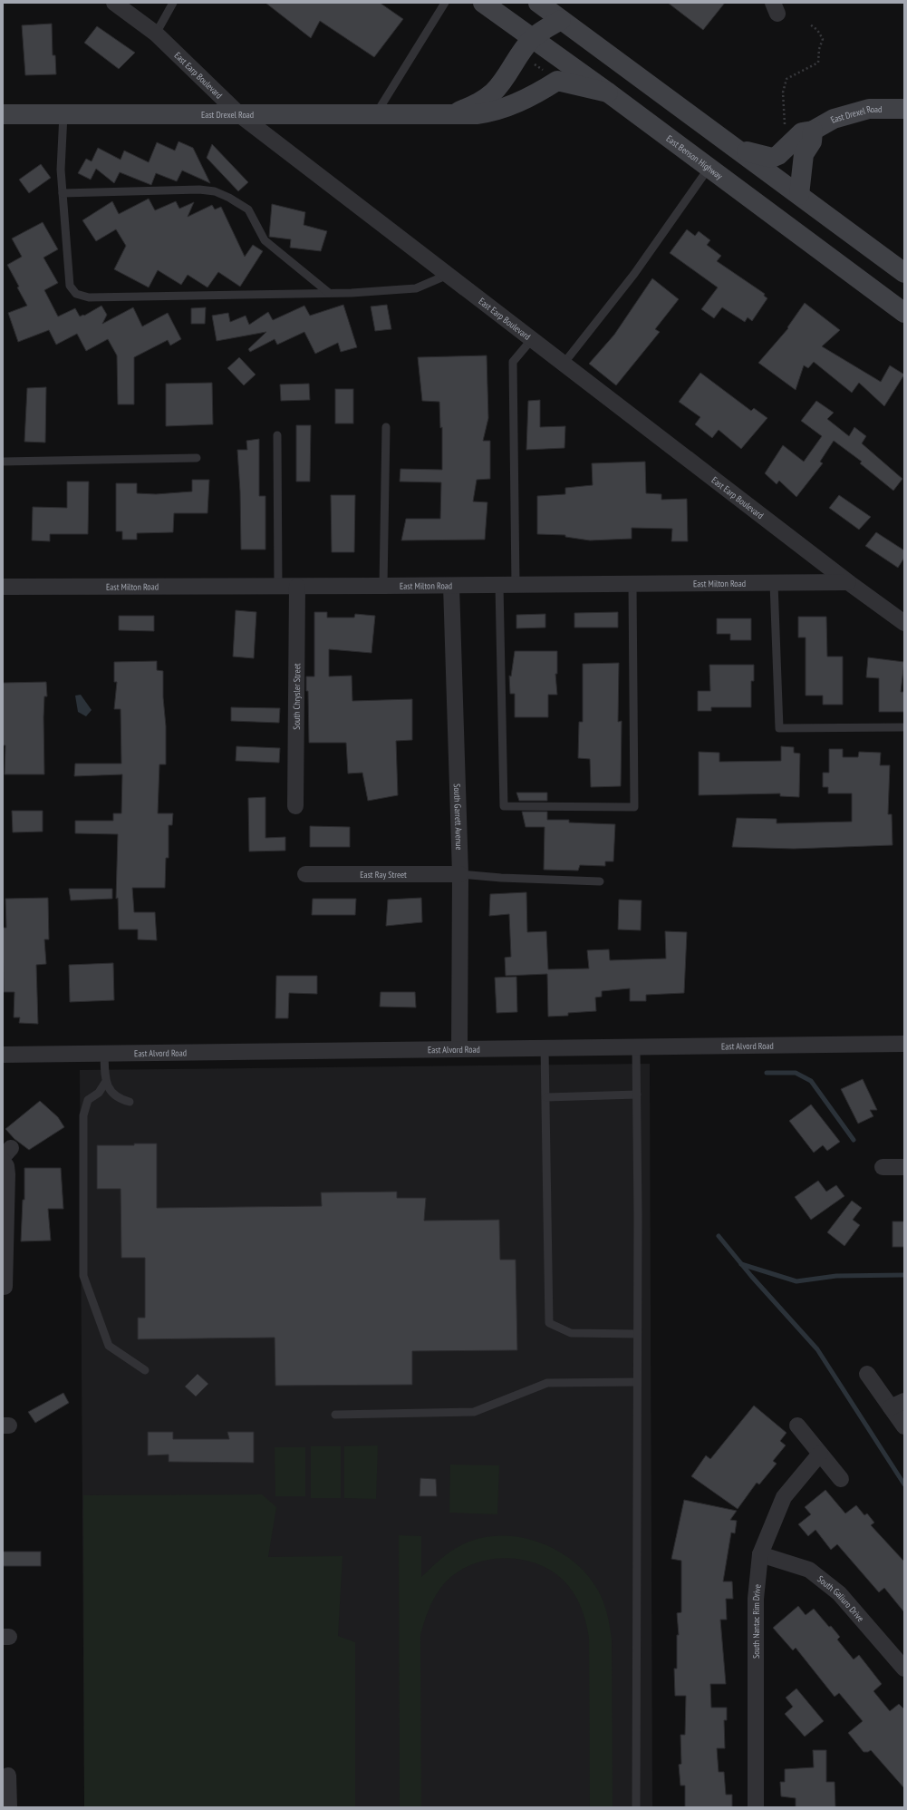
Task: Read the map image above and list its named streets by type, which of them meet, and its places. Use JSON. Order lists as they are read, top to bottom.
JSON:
{
  "streets": {
    "street": [
      "East Earp Boulevard",
      "East Drexel Road",
      "East Benson Highway",
      "East Milton Road",
      "South Chrysler Street",
      "South Garrett Avenue",
      "East Ray Street",
      "East Alvord Road",
      "South Galiuro Drive",
      "South Nantac Rim Drive"
    ]
  },
  "crossings": [
    ["East Earp Boulevard", "East Drexel Road"],
    ["East Earp Boulevard", "East Milton Road"],
    ["East Drexel Road", "East Benson Highway"],
    ["East Milton Road", "South Chrysler Street"],
    ["East Milton Road", "South Garrett Avenue"],
    ["South Garrett Avenue", "East Ray Street"],
    ["South Garrett Avenue", "East Alvord Road"],
    ["South Galiuro Drive", "South Nantac Rim Drive"]
  ]
}
